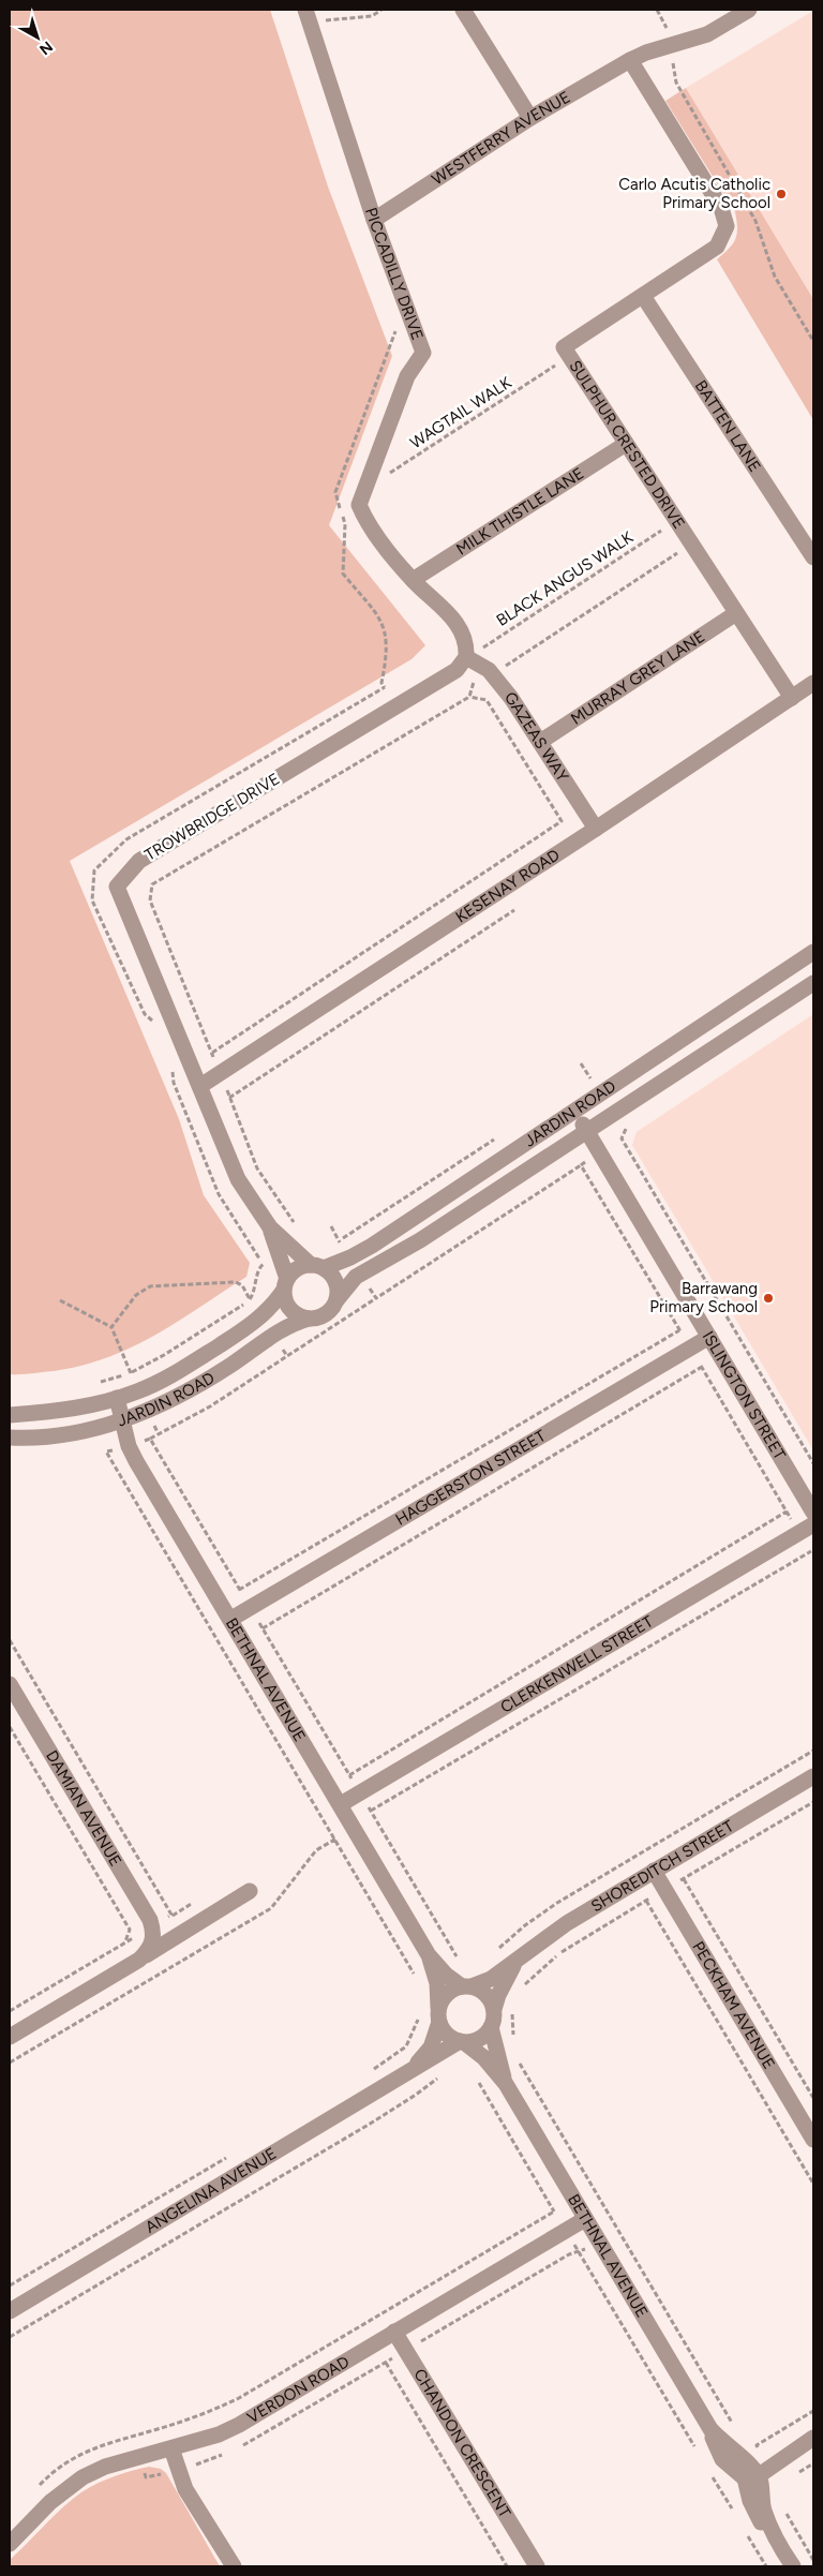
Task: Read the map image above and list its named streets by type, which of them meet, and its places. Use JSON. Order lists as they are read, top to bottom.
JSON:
{
  "streets": {
    "street": [
      "WESTFERRY AVENUE",
      "PICCADILLY DRIVE",
      "BATTEN LANE",
      "SULPHUR CRESTED DRIVE",
      "MILK THISTLE LANE",
      "MURRAY GREY LANE",
      "GAZEAS WAY",
      "TROWBRIDGE DRIVE",
      "KESENAY ROAD",
      "JARDIN ROAD",
      "ISLINGTON STREET",
      "HAGGERSTON STREET",
      "CLERKENWELL STREET",
      "BETHNAL AVENUE",
      "DAMIAN AVENUE",
      "SHOREDITCH STREET",
      "PECKHAM AVENUE",
      "ANGELINA AVENUE",
      "VERDON ROAD",
      "CHANDON CRESCENT"
    ],
    "path": ["WAGTAIL WALK", "BLACK ANGUS WALK"]
  },
  "crossings": [
    ["WESTFERRY AVENUE", "PICCADILLY DRIVE"],
    ["WESTFERRY AVENUE", "SULPHUR CRESTED DRIVE"],
    ["PICCADILLY DRIVE", "WAGTAIL WALK"],
    ["PICCADILLY DRIVE", "MILK THISTLE LANE"],
    ["PICCADILLY DRIVE", "BLACK ANGUS WALK"],
    ["PICCADILLY DRIVE", "GAZEAS WAY"],
    ["PICCADILLY DRIVE", "TROWBRIDGE DRIVE"],
    ["WAGTAIL WALK", "SULPHUR CRESTED DRIVE"],
    ["BATTEN LANE", "SULPHUR CRESTED DRIVE"],
    ["SULPHUR CRESTED DRIVE", "MILK THISTLE LANE"],
    ["SULPHUR CRESTED DRIVE", "BLACK ANGUS WALK"],
    ["SULPHUR CRESTED DRIVE", "MURRAY GREY LANE"],
    ["SULPHUR CRESTED DRIVE", "KESENAY ROAD"],
    ["BLACK ANGUS WALK", "GAZEAS WAY"],
    ["BLACK ANGUS WALK", "TROWBRIDGE DRIVE"],
    ["MURRAY GREY LANE", "GAZEAS WAY"],
    ["GAZEAS WAY", "TROWBRIDGE DRIVE"],
    ["GAZEAS WAY", "KESENAY ROAD"],
    ["TROWBRIDGE DRIVE", "KESENAY ROAD"],
    ["TROWBRIDGE DRIVE", "JARDIN ROAD"],
    ["JARDIN ROAD", "ISLINGTON STREET"],
    ["JARDIN ROAD", "BETHNAL AVENUE"],
    ["ISLINGTON STREET", "HAGGERSTON STREET"],
    ["HAGGERSTON STREET", "BETHNAL AVENUE"],
    ["CLERKENWELL STREET", "BETHNAL AVENUE"],
    ["BETHNAL AVENUE", "SHOREDITCH STREET"],
    ["BETHNAL AVENUE", "ANGELINA AVENUE"],
    ["BETHNAL AVENUE", "VERDON ROAD"],
    ["SHOREDITCH STREET", "PECKHAM AVENUE"],
    ["SHOREDITCH STREET", "ANGELINA AVENUE"],
    ["VERDON ROAD", "CHANDON CRESCENT"]
  ],
  "places": ["Carlo Acutis Catholic Primary School", "Barrawang Primary School"],
  "north": "bottom right"
}
